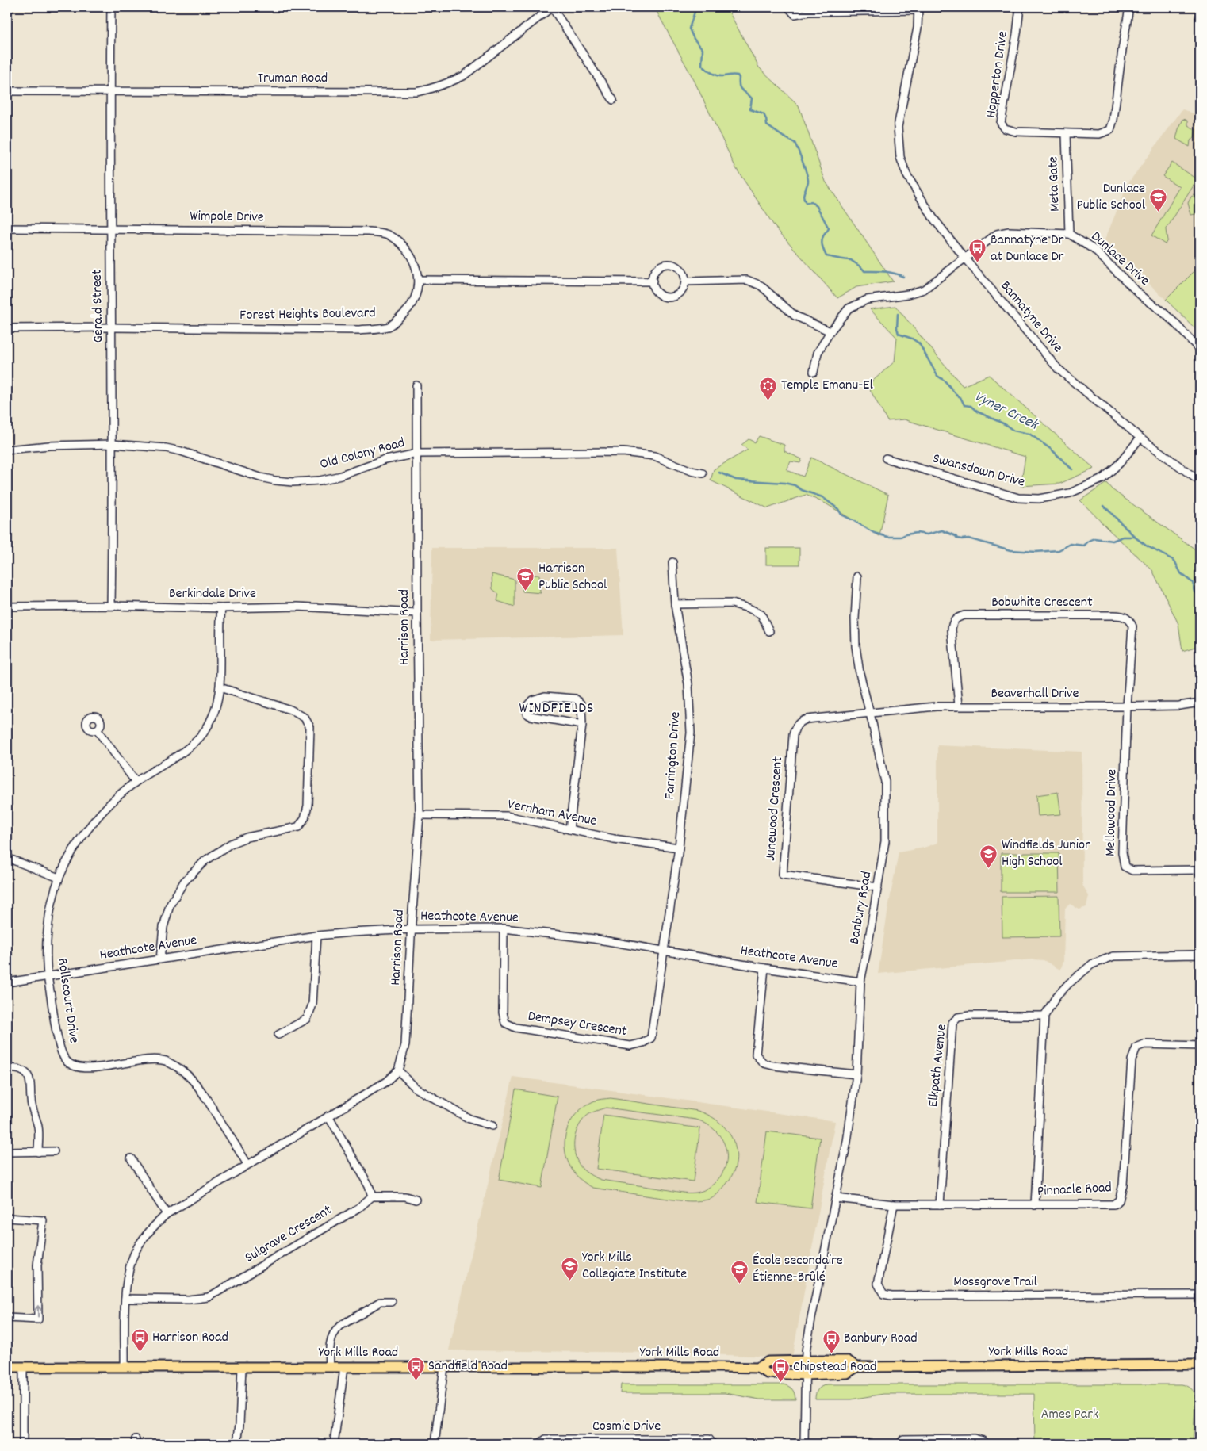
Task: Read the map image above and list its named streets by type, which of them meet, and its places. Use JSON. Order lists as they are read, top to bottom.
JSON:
{
  "streets": {
    "main road": ["York Mills Road"],
    "street": [
      "Hopperton Drive",
      "Truman Road",
      "Meta Gate",
      "Wimpole Drive",
      "Dunlace Drive",
      "Gerald Street",
      "Forest Heights Boulevard",
      "Bannatyne Drive",
      "Old Colony Road",
      "Swansdown Drive",
      "Berkindale Drive",
      "Bobwhite Crescent",
      "Harrison Road",
      "Beaverhall Drive",
      "Farrington Drive",
      "Junewood Crescent",
      "Mellowood Drive",
      "Vernham Avenue",
      "Banbury Road",
      "Heathcote Avenue",
      "Rollscourt Drive",
      "Dempsey Crescent",
      "Elkpath Avenue",
      "Pinnacle Road",
      "Sulgrave Crescent",
      "Mossgrove Trail",
      "Cosmic Drive"
    ]
  },
  "crossings": [
    ["Hopperton Drive", "Meta Gate"],
    ["Truman Road", "Gerald Street"],
    ["Meta Gate", "Dunlace Drive"],
    ["Wimpole Drive", "Gerald Street"],
    ["Wimpole Drive", "Forest Heights Boulevard"],
    ["Dunlace Drive", "Bannatyne Drive"],
    ["Gerald Street", "Forest Heights Boulevard"],
    ["Gerald Street", "Old Colony Road"],
    ["Gerald Street", "Berkindale Drive"],
    ["Bannatyne Drive", "Swansdown Drive"],
    ["Old Colony Road", "Harrison Road"],
    ["Berkindale Drive", "Harrison Road"],
    ["Berkindale Drive", "Rollscourt Drive"],
    ["Bobwhite Crescent", "Beaverhall Drive"],
    ["Bobwhite Crescent", "Mellowood Drive"],
    ["Harrison Road", "Vernham Avenue"],
    ["Harrison Road", "Heathcote Avenue"],
    ["Beaverhall Drive", "Junewood Crescent"],
    ["Beaverhall Drive", "Mellowood Drive"],
    ["Beaverhall Drive", "Banbury Road"],
    ["Farrington Drive", "Vernham Avenue"],
    ["Farrington Drive", "Heathcote Avenue"],
    ["Farrington Drive", "Dempsey Crescent"],
    ["Junewood Crescent", "Banbury Road"],
    ["Banbury Road", "Heathcote Avenue"],
    ["Banbury Road", "Pinnacle Road"],
    ["Banbury Road", "York Mills Road"],
    ["Heathcote Avenue", "Rollscourt Drive"],
    ["Heathcote Avenue", "Dempsey Crescent"],
    ["Elkpath Avenue", "Pinnacle Road"],
    ["Pinnacle Road", "Mossgrove Trail"]
  ],
  "districts": ["WINDFIELDS"],
  "water": ["Vyner Creek"],
  "parks": ["Ames Park"],
  "places": {
    "school or university": [
      "Dunlace Public School",
      "Harrison Public School",
      "Windfields Junior High School",
      "York Mills Collegiate Institute",
      "École secondaire Étienne-Brûlé"
    ],
    "bus stop": [
      "Bannatyne Dr at Dunlace Dr",
      "Harrison Road",
      "Banbury Road",
      "Sandfield Road",
      "Chipstead Road"
    ],
    "synagogue": ["Temple Emanu-El"]
  }
}
